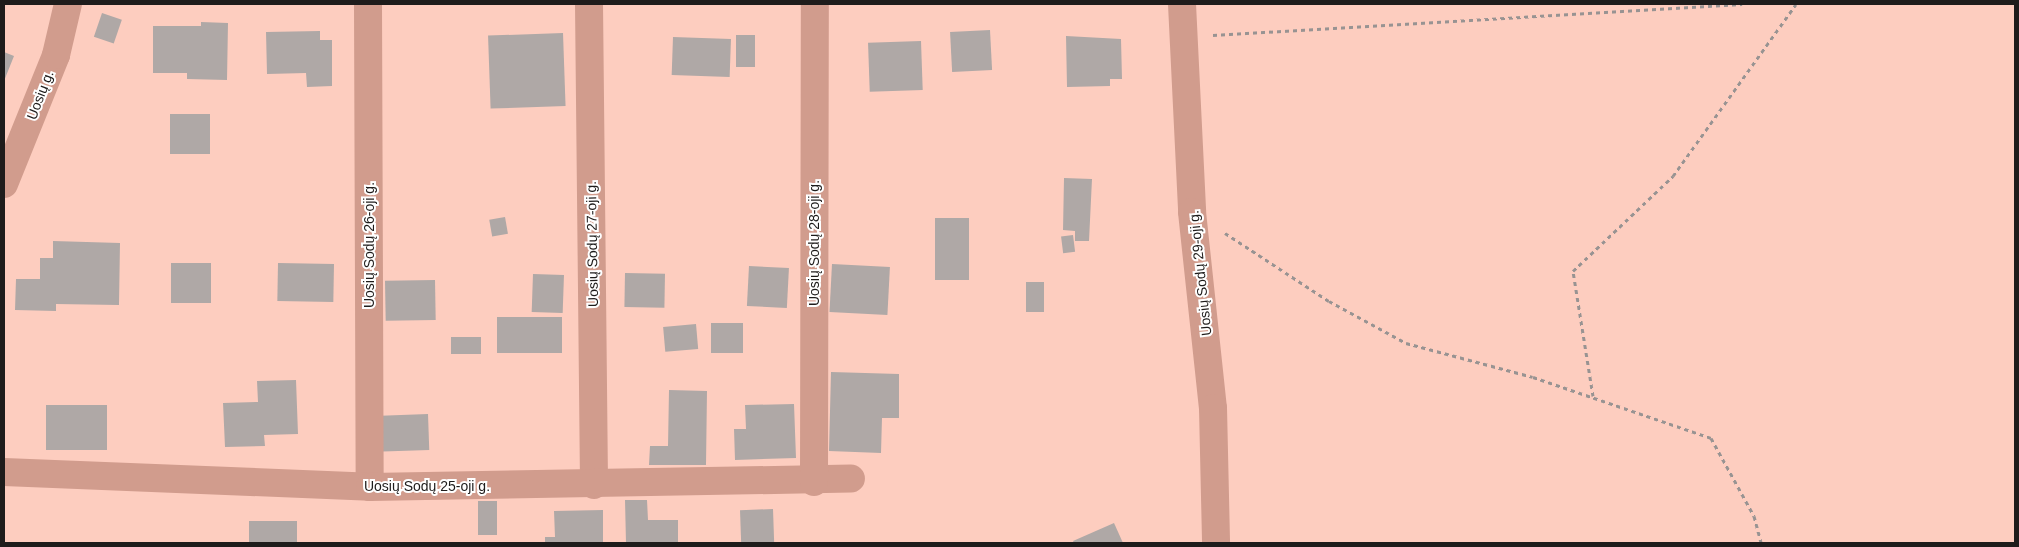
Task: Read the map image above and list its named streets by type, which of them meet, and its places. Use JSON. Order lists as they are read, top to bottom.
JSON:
{
  "streets": {
    "street": [
      "Uosių g.",
      "Uosių Sodų 28-oji g.",
      "Uosių Sodų 27-oji g.",
      "Uosių Sodų 26-oji g.",
      "Uosių Sodų 29-oji g.",
      "Uosių Sodų 25-oji g."
    ]
  },
  "crossings": [
    ["Uosių Sodų 28-oji g.", "Uosių Sodų 25-oji g."],
    ["Uosių Sodų 27-oji g.", "Uosių Sodų 25-oji g."],
    ["Uosių Sodų 26-oji g.", "Uosių Sodų 25-oji g."]
  ]
}
